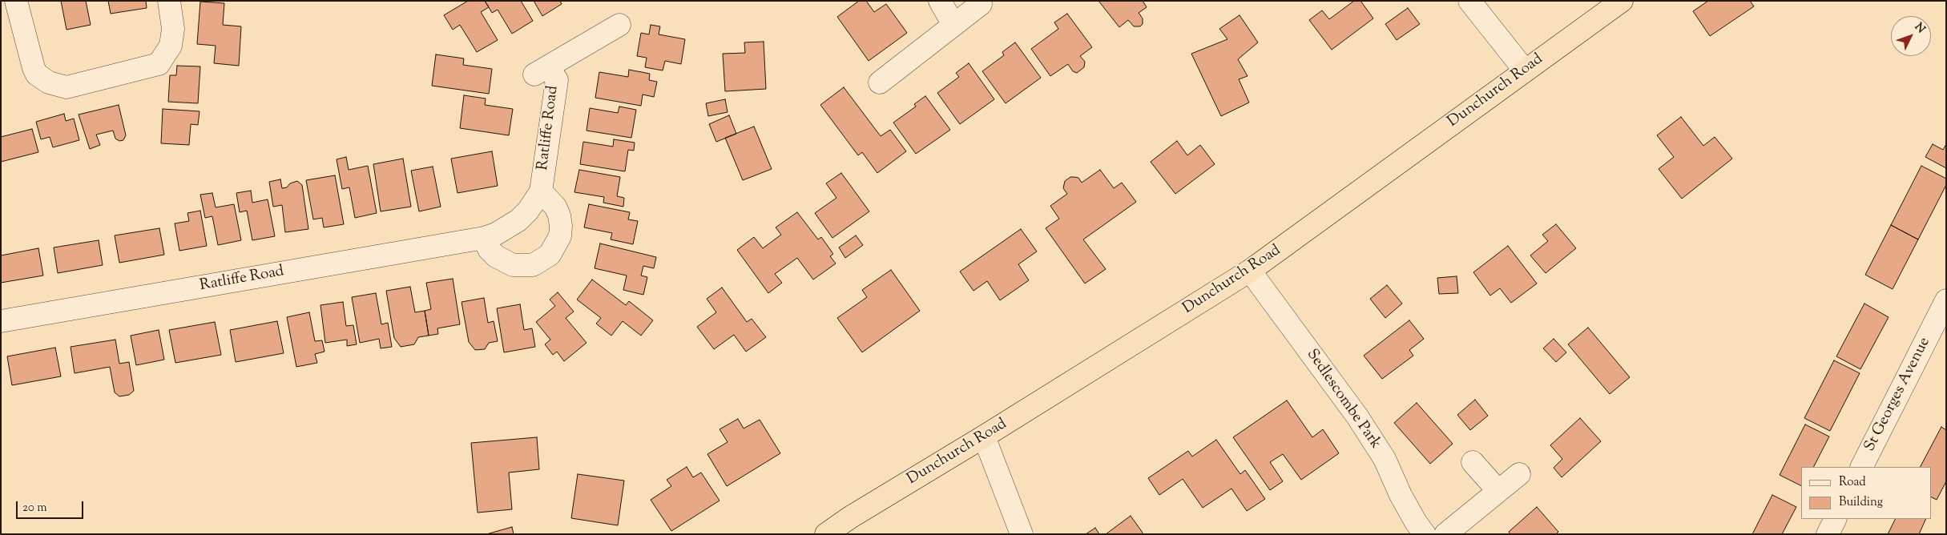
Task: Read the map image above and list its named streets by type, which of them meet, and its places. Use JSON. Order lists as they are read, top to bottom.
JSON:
{
  "streets": {
    "highway": ["Dunchurch Road"],
    "street": ["Ratliffe Road", "St Georges Avenue", "Sedlescombe Park"]
  },
  "crossings": [
    ["Dunchurch Road", "Sedlescombe Park"]
  ],
  "legend": ["Road", "Building"],
  "scale_bar": "20 m",
  "north": "top right"
}
